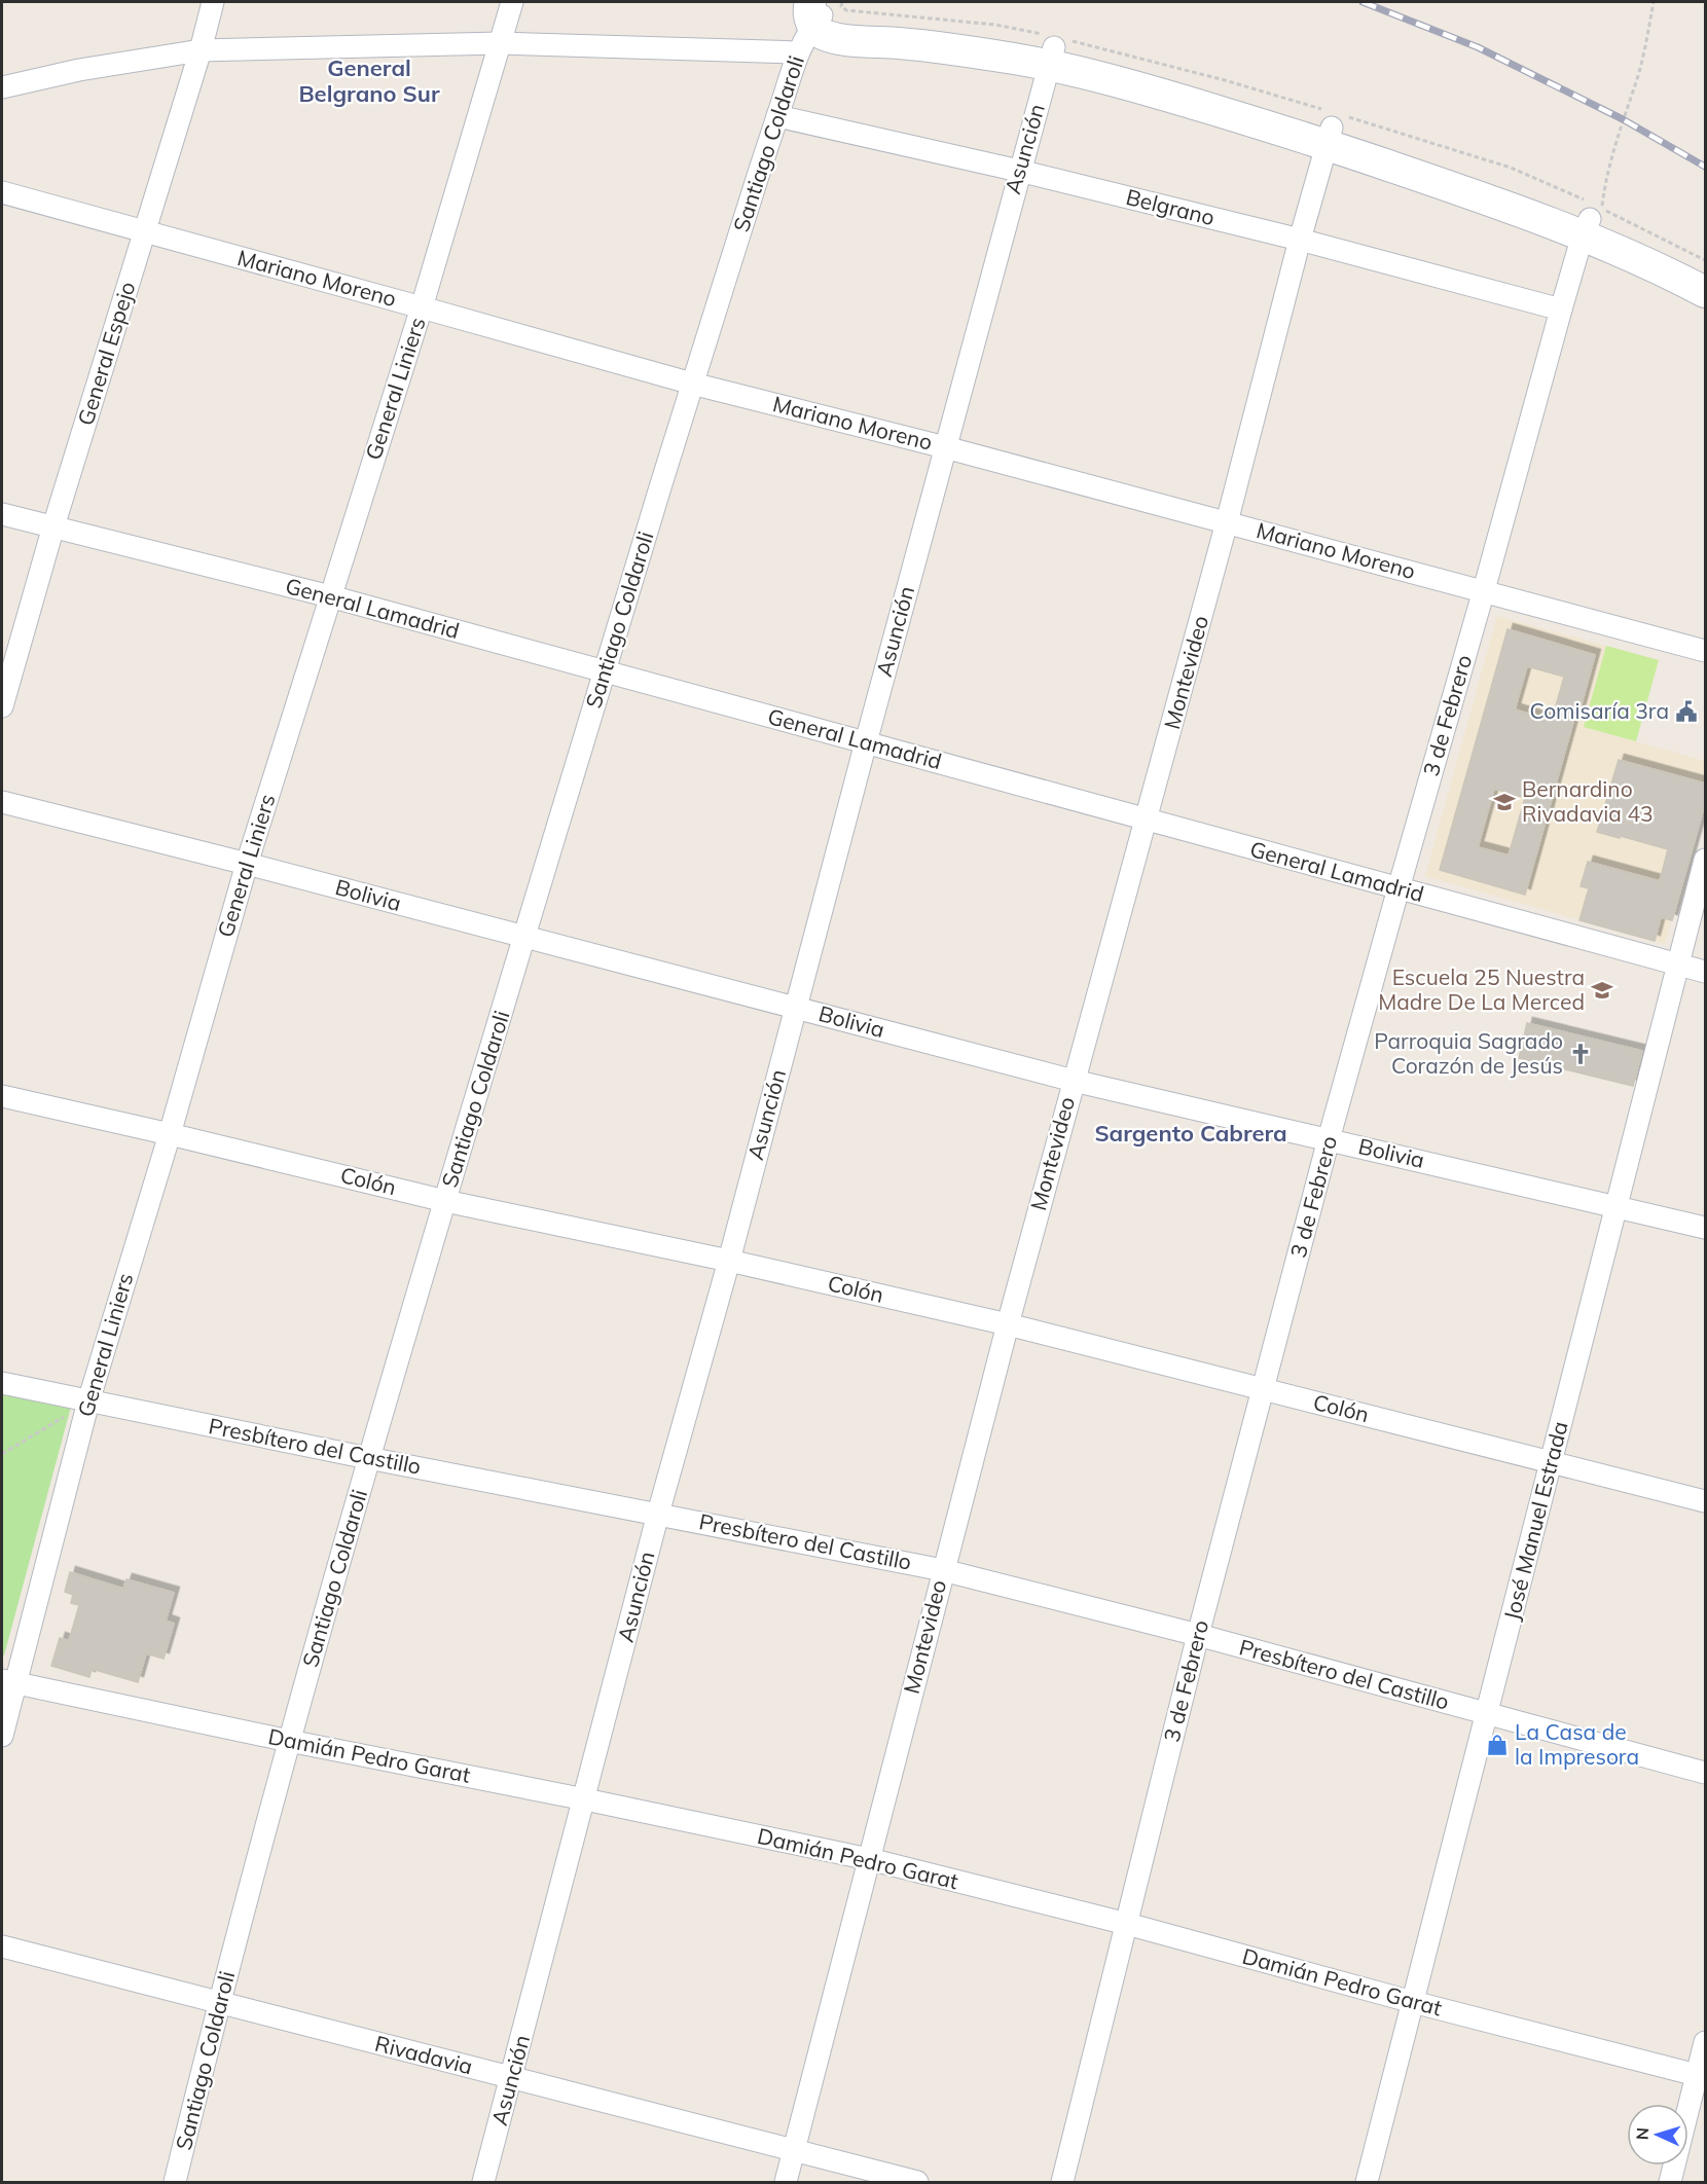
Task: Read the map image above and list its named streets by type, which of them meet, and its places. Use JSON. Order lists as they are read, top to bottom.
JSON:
{
  "streets": {
    "street": [
      "Santiago Coldaroli",
      "Asunción",
      "Belgrano",
      "Mariano Moreno",
      "General Espejo",
      "General Liniers",
      "General Lamadrid",
      "Montevideo",
      "3 de Febrero",
      "Bolivia",
      "Colón",
      "Presbítero del Castillo",
      "José Manuel Estrada",
      "Damián Pedro Garat",
      "Rivadavia"
    ]
  },
  "crossings": [
    ["Santiago Coldaroli", "Belgrano"],
    ["Santiago Coldaroli", "Mariano Moreno"],
    ["Santiago Coldaroli", "General Lamadrid"],
    ["Santiago Coldaroli", "Bolivia"],
    ["Santiago Coldaroli", "Colón"],
    ["Santiago Coldaroli", "Presbítero del Castillo"],
    ["Santiago Coldaroli", "Damián Pedro Garat"],
    ["Santiago Coldaroli", "Rivadavia"],
    ["Asunción", "Belgrano"],
    ["Asunción", "Mariano Moreno"],
    ["Asunción", "General Lamadrid"],
    ["Asunción", "Bolivia"],
    ["Asunción", "Colón"],
    ["Asunción", "Presbítero del Castillo"],
    ["Asunción", "Damián Pedro Garat"],
    ["Asunción", "Rivadavia"],
    ["Belgrano", "Montevideo"],
    ["Belgrano", "3 de Febrero"],
    ["Mariano Moreno", "General Espejo"],
    ["Mariano Moreno", "General Liniers"],
    ["Mariano Moreno", "Montevideo"],
    ["Mariano Moreno", "3 de Febrero"],
    ["General Espejo", "General Lamadrid"],
    ["General Liniers", "General Lamadrid"],
    ["General Liniers", "Bolivia"],
    ["General Liniers", "Colón"],
    ["General Liniers", "Presbítero del Castillo"],
    ["General Liniers", "Damián Pedro Garat"],
    ["General Lamadrid", "Montevideo"],
    ["General Lamadrid", "3 de Febrero"],
    ["General Lamadrid", "José Manuel Estrada"],
    ["Montevideo", "Bolivia"],
    ["Montevideo", "Colón"],
    ["Montevideo", "Presbítero del Castillo"],
    ["Montevideo", "Damián Pedro Garat"],
    ["Montevideo", "Rivadavia"],
    ["3 de Febrero", "Bolivia"],
    ["3 de Febrero", "Colón"],
    ["3 de Febrero", "Presbítero del Castillo"],
    ["3 de Febrero", "Damián Pedro Garat"],
    ["Bolivia", "José Manuel Estrada"],
    ["Colón", "José Manuel Estrada"],
    ["Presbítero del Castillo", "José Manuel Estrada"],
    ["José Manuel Estrada", "Damián Pedro Garat"]
  ],
  "districts": ["General Belgrano Sur", "Sargento Cabrera"],
  "places": {
    "public building": ["Comisaría 3ra"],
    "school or university": ["Bernardino Rivadavia 43", "Escuela 25 Nuestra Madre De La Merced"],
    "church": ["Parroquia Sagrado Corazón de Jesús"],
    "shop": ["La Casa de la Impresora"]
  },
  "north": "left"
}
